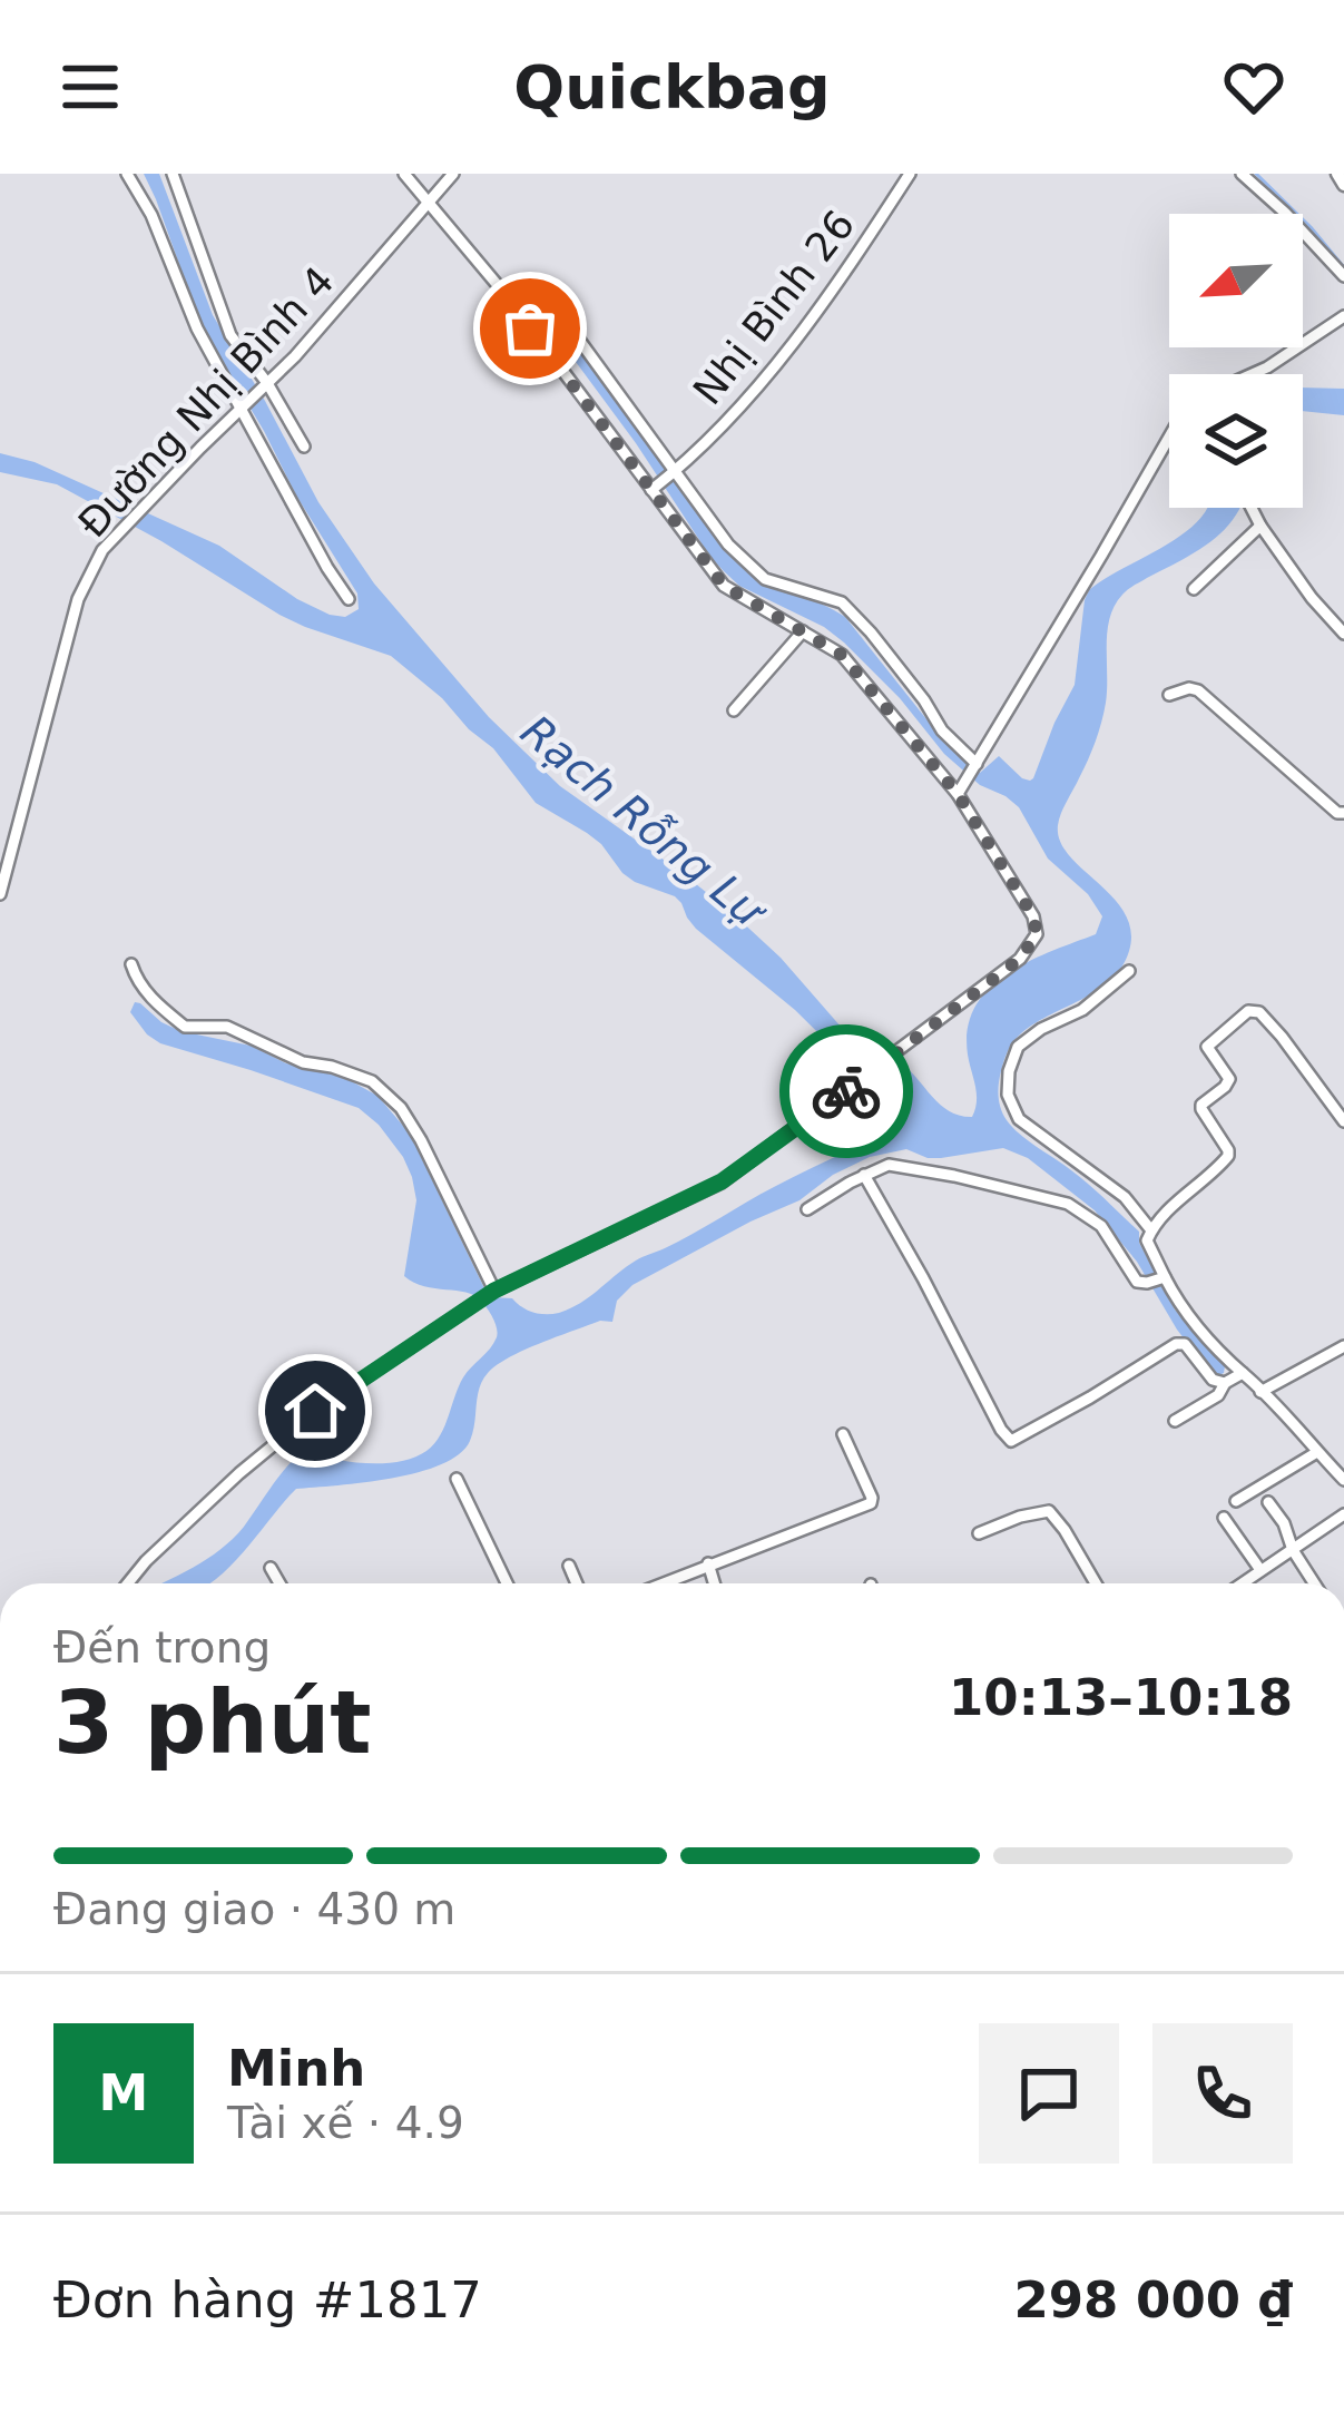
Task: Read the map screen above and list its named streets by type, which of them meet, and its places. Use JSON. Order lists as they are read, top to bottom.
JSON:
{
  "streets": {
    "street": ["Nhị Bình 26", "Đường Nhị Bình 4"]
  },
  "water": ["Rạch Rỗng Lự"],
  "north": "bottom left",
  "page": {
    "header": "Quickbag",
    "heading": ["3 phút", "Đến trong", "10:13–10:18"],
    "panel": [
      "Minh",
      "Tài xế · 4.9",
      "Đơn hàng #1817",
      "298 000 ₫"
    ],
    "bar": "Đang giao · 430 m",
    "round": "M"
  }
}
